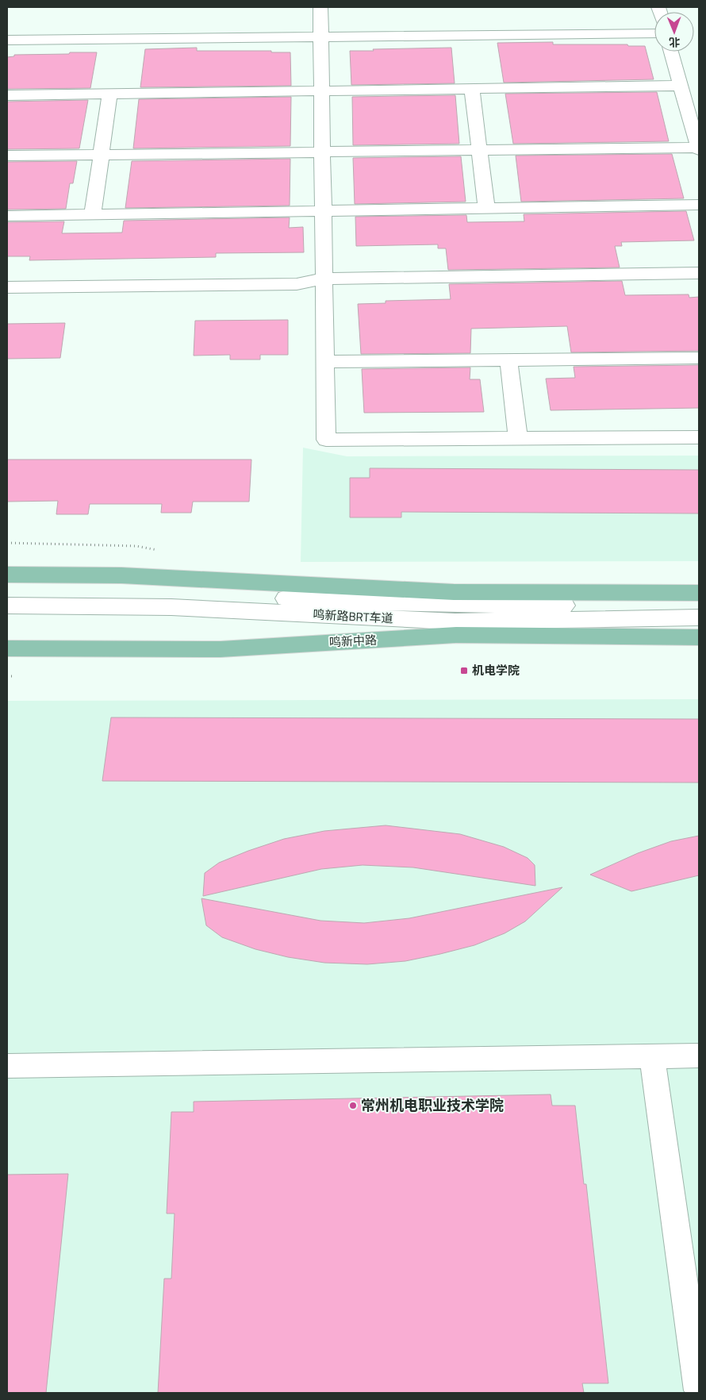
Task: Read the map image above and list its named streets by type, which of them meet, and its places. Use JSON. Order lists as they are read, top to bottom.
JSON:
{
  "streets": {
    "main road": ["鸣新中路"],
    "lane": ["鸣新路BRT车道"]
  },
  "places": {
    "transit": ["机电学院"],
    "other": ["常州机电职业技术学院"]
  },
  "north": "bottom"
}
